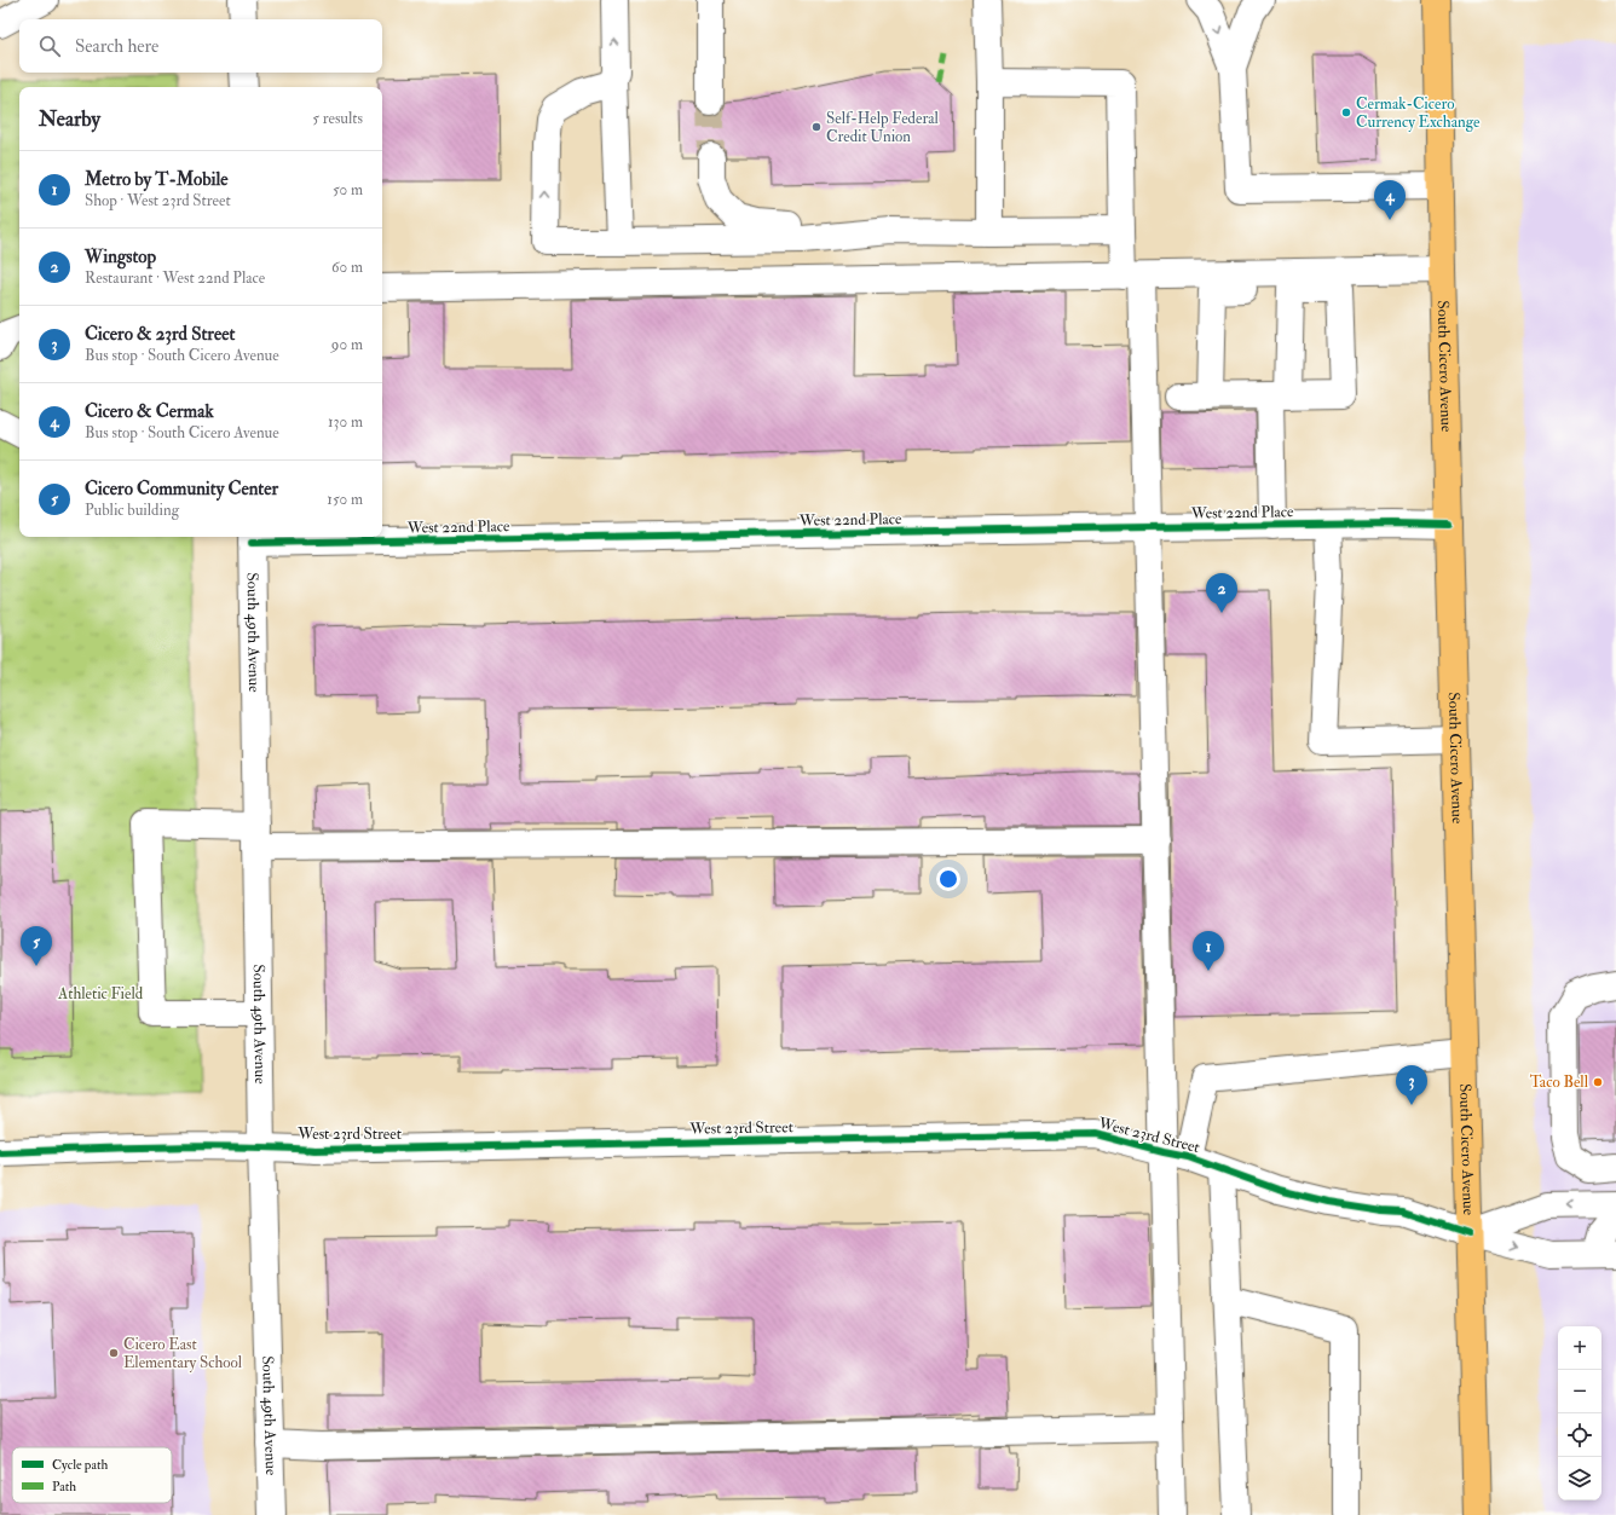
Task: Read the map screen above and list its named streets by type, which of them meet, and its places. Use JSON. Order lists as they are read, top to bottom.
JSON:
{
  "streets": {
    "main road": ["South Cicero Avenue"],
    "street": ["West 22nd Place", "South 49th Avenue", "West 23rd Street"]
  },
  "crossings": [
    ["South Cicero Avenue", "West 22nd Place"],
    ["South Cicero Avenue", "West 23rd Street"],
    ["West 22nd Place", "South 49th Avenue"],
    ["South 49th Avenue", "West 23rd Street"]
  ],
  "parks": ["Athletic Field"],
  "places": [
    "Cermak-Cicero Currency Exchange",
    "Self-Help Federal Credit Union",
    "Taco Bell",
    "Cicero East Elementary School"
  ],
  "legend": ["Cycle path", "Path"],
  "page": {
    "search": "Search here",
    "heading": ["Nearby", "5 results"],
    "list": [
      {
        "mark": "1",
        "name": "Metro by T-Mobile",
        "note": "Shop · West 23rd Street",
        "value": "50 m"
      },
      {
        "mark": "2",
        "name": "Wingstop",
        "note": "Restaurant · West 22nd Place",
        "value": "60 m"
      },
      {
        "mark": "3",
        "name": "Cicero & 23rd Street",
        "note": "Bus stop · South Cicero Avenue",
        "value": "90 m"
      },
      {
        "mark": "4",
        "name": "Cicero & Cermak",
        "note": "Bus stop · South Cicero Avenue",
        "value": "130 m"
      },
      {
        "mark": "5",
        "name": "Cicero Community Center",
        "note": "Public building",
        "value": "150 m"
      }
    ],
    "pins": [
      "4",
      "2",
      "5",
      "1",
      "3"
    ],
    "map_buttons": ["+", "−"]
  }
}
